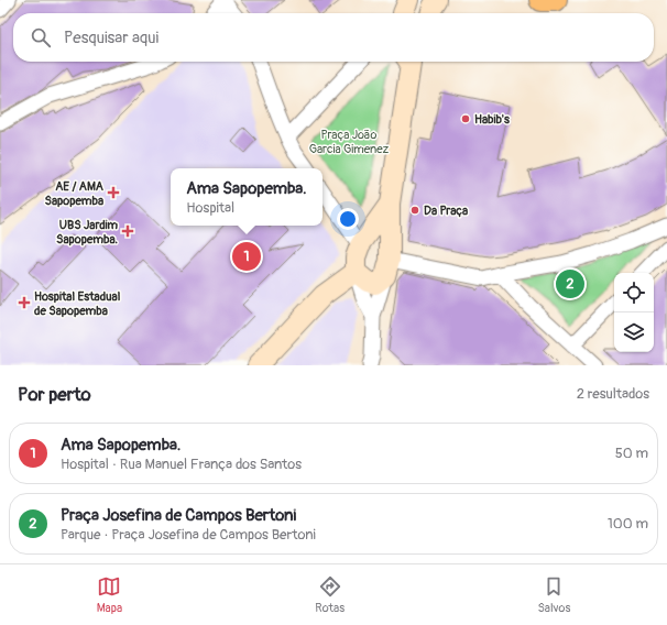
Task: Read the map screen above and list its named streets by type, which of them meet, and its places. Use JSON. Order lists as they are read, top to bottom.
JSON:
{
  "parks": ["Praça João Garcia Gimenez"],
  "places": {
    "other": ["Habib's", "Da Praça"],
    "health": ["AE / AMA Sapopemba", "UBS Jardim Sapopemba.", "Hospital Estadual de Sapopemba"]
  },
  "page": {
    "search": "Pesquisar aqui",
    "popup": ["Ama Sapopemba.", "Hospital"],
    "pins": ["1", "2"],
    "heading": ["Por perto", "2 resultados"],
    "list": [
      {
        "mark": "1",
        "name": "Ama Sapopemba.",
        "note": "Hospital · Rua Manuel França dos Santos",
        "value": "50 m"
      },
      {
        "mark": "2",
        "name": "Praça Josefina de Campos Bertoni",
        "note": "Parque · Praça Josefina de Campos Bertoni",
        "value": "100 m"
      }
    ],
    "nav": ["Mapa", "Rotas", "Salvos"]
  }
}
